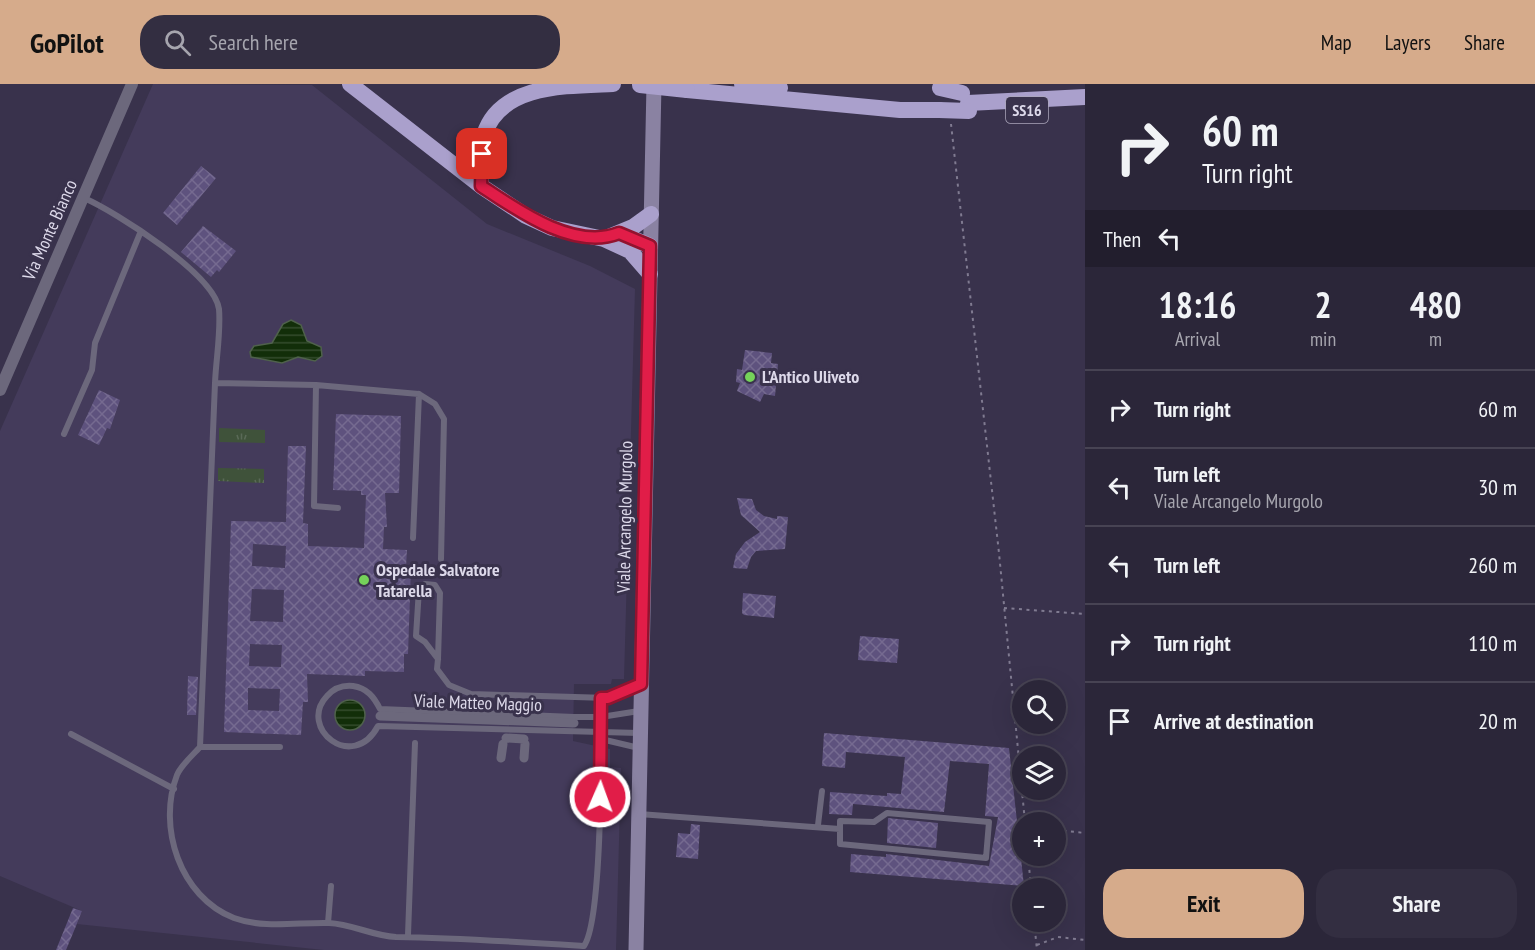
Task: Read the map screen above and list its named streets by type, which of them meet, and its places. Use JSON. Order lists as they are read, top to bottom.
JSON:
{
  "streets": {
    "highway": ["SS16"],
    "main road": ["Viale Arcangelo Murgolo"],
    "street": ["Via Monte Bianco", "Viale Matteo Maggio"]
  },
  "places": ["L'Antico Uliveto", "Ospedale Salvatore Tatarella"],
  "page": {
    "header": "GoPilot",
    "search": "Search here",
    "nav": ["Map", "Layers", "Share"],
    "turn": ["60 m", "Turn right"],
    "then": "Then",
    "eta": [
      "18:16",
      "Arrival",
      "2",
      "min",
      "480",
      "m"
    ],
    "list": [
      {
        "name": "Turn right",
        "value": "60 m"
      },
      {
        "name": "Turn left",
        "note": "Viale Arcangelo Murgolo",
        "value": "30 m"
      },
      {
        "name": "Turn left",
        "value": "260 m"
      },
      {
        "name": "Turn right",
        "value": "110 m"
      },
      {
        "name": "Arrive at destination",
        "value": "20 m"
      }
    ],
    "map_buttons": ["+", "−"],
    "buttons": ["Exit", "Share"]
  }
}
